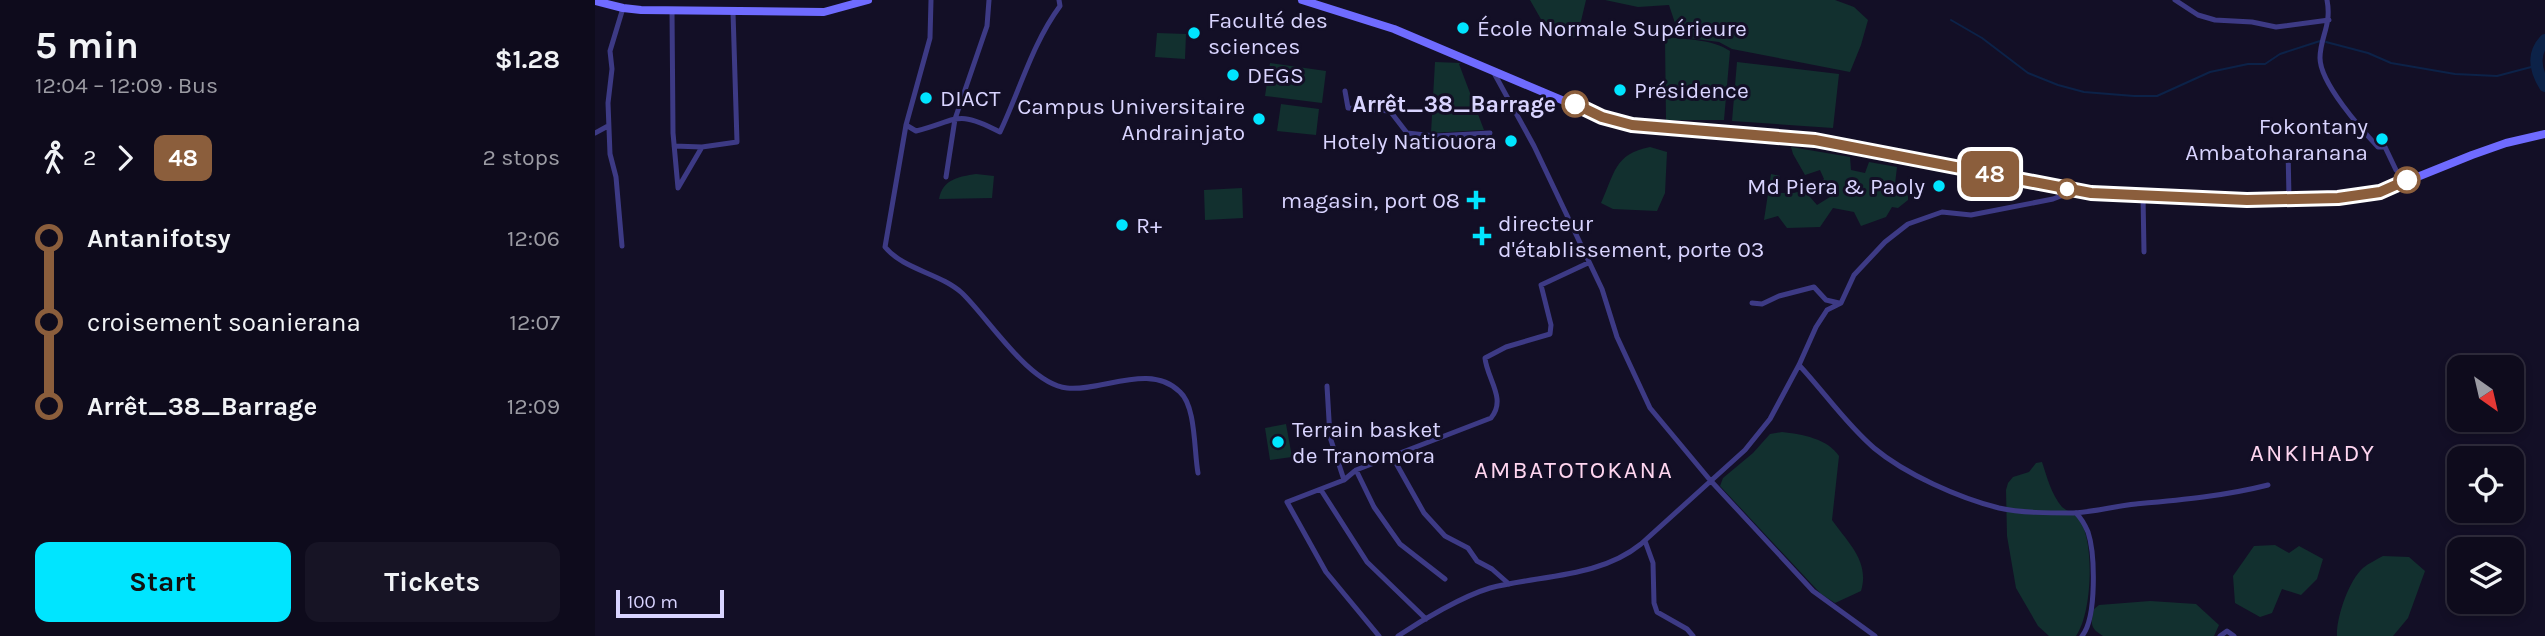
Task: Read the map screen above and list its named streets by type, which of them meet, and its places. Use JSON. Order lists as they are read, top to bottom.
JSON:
{
  "districts": ["ANKIHADY", "AMBATOTOKANA"],
  "places": {
    "other": [
      "École Normale Supérieure",
      "Faculté des sciences",
      "DEGS",
      "Présidence",
      "DIACT",
      "Arrêt_38_Barrage",
      "Campus Universitaire Andrainjato",
      "Fokontany Ambatoharanana",
      "Hotely Natiouora",
      "Md Piera & Paoly",
      "R+",
      "Terrain basket de Tranomora"
    ],
    "health": ["magasin, port 08", "directeur d'établissement, porte 03"]
  },
  "lines": ["bus line 48"],
  "scale_bar": "100 m",
  "north": "bottom right",
  "page": {
    "heading": ["5 min", "12:04 – 12:09 · Bus", "$1.28"],
    "on_map": "48",
    "legs": ["2", "48", "2 stops"],
    "list": [
      {
        "name": "Antanifotsy",
        "value": "12:06"
      },
      {
        "name": "croisement soanierana",
        "value": "12:07"
      },
      {
        "name": "Arrêt_38_Barrage",
        "value": "12:09"
      }
    ],
    "buttons": ["Start", "Tickets"],
    "scale": "100 m"
  }
}
